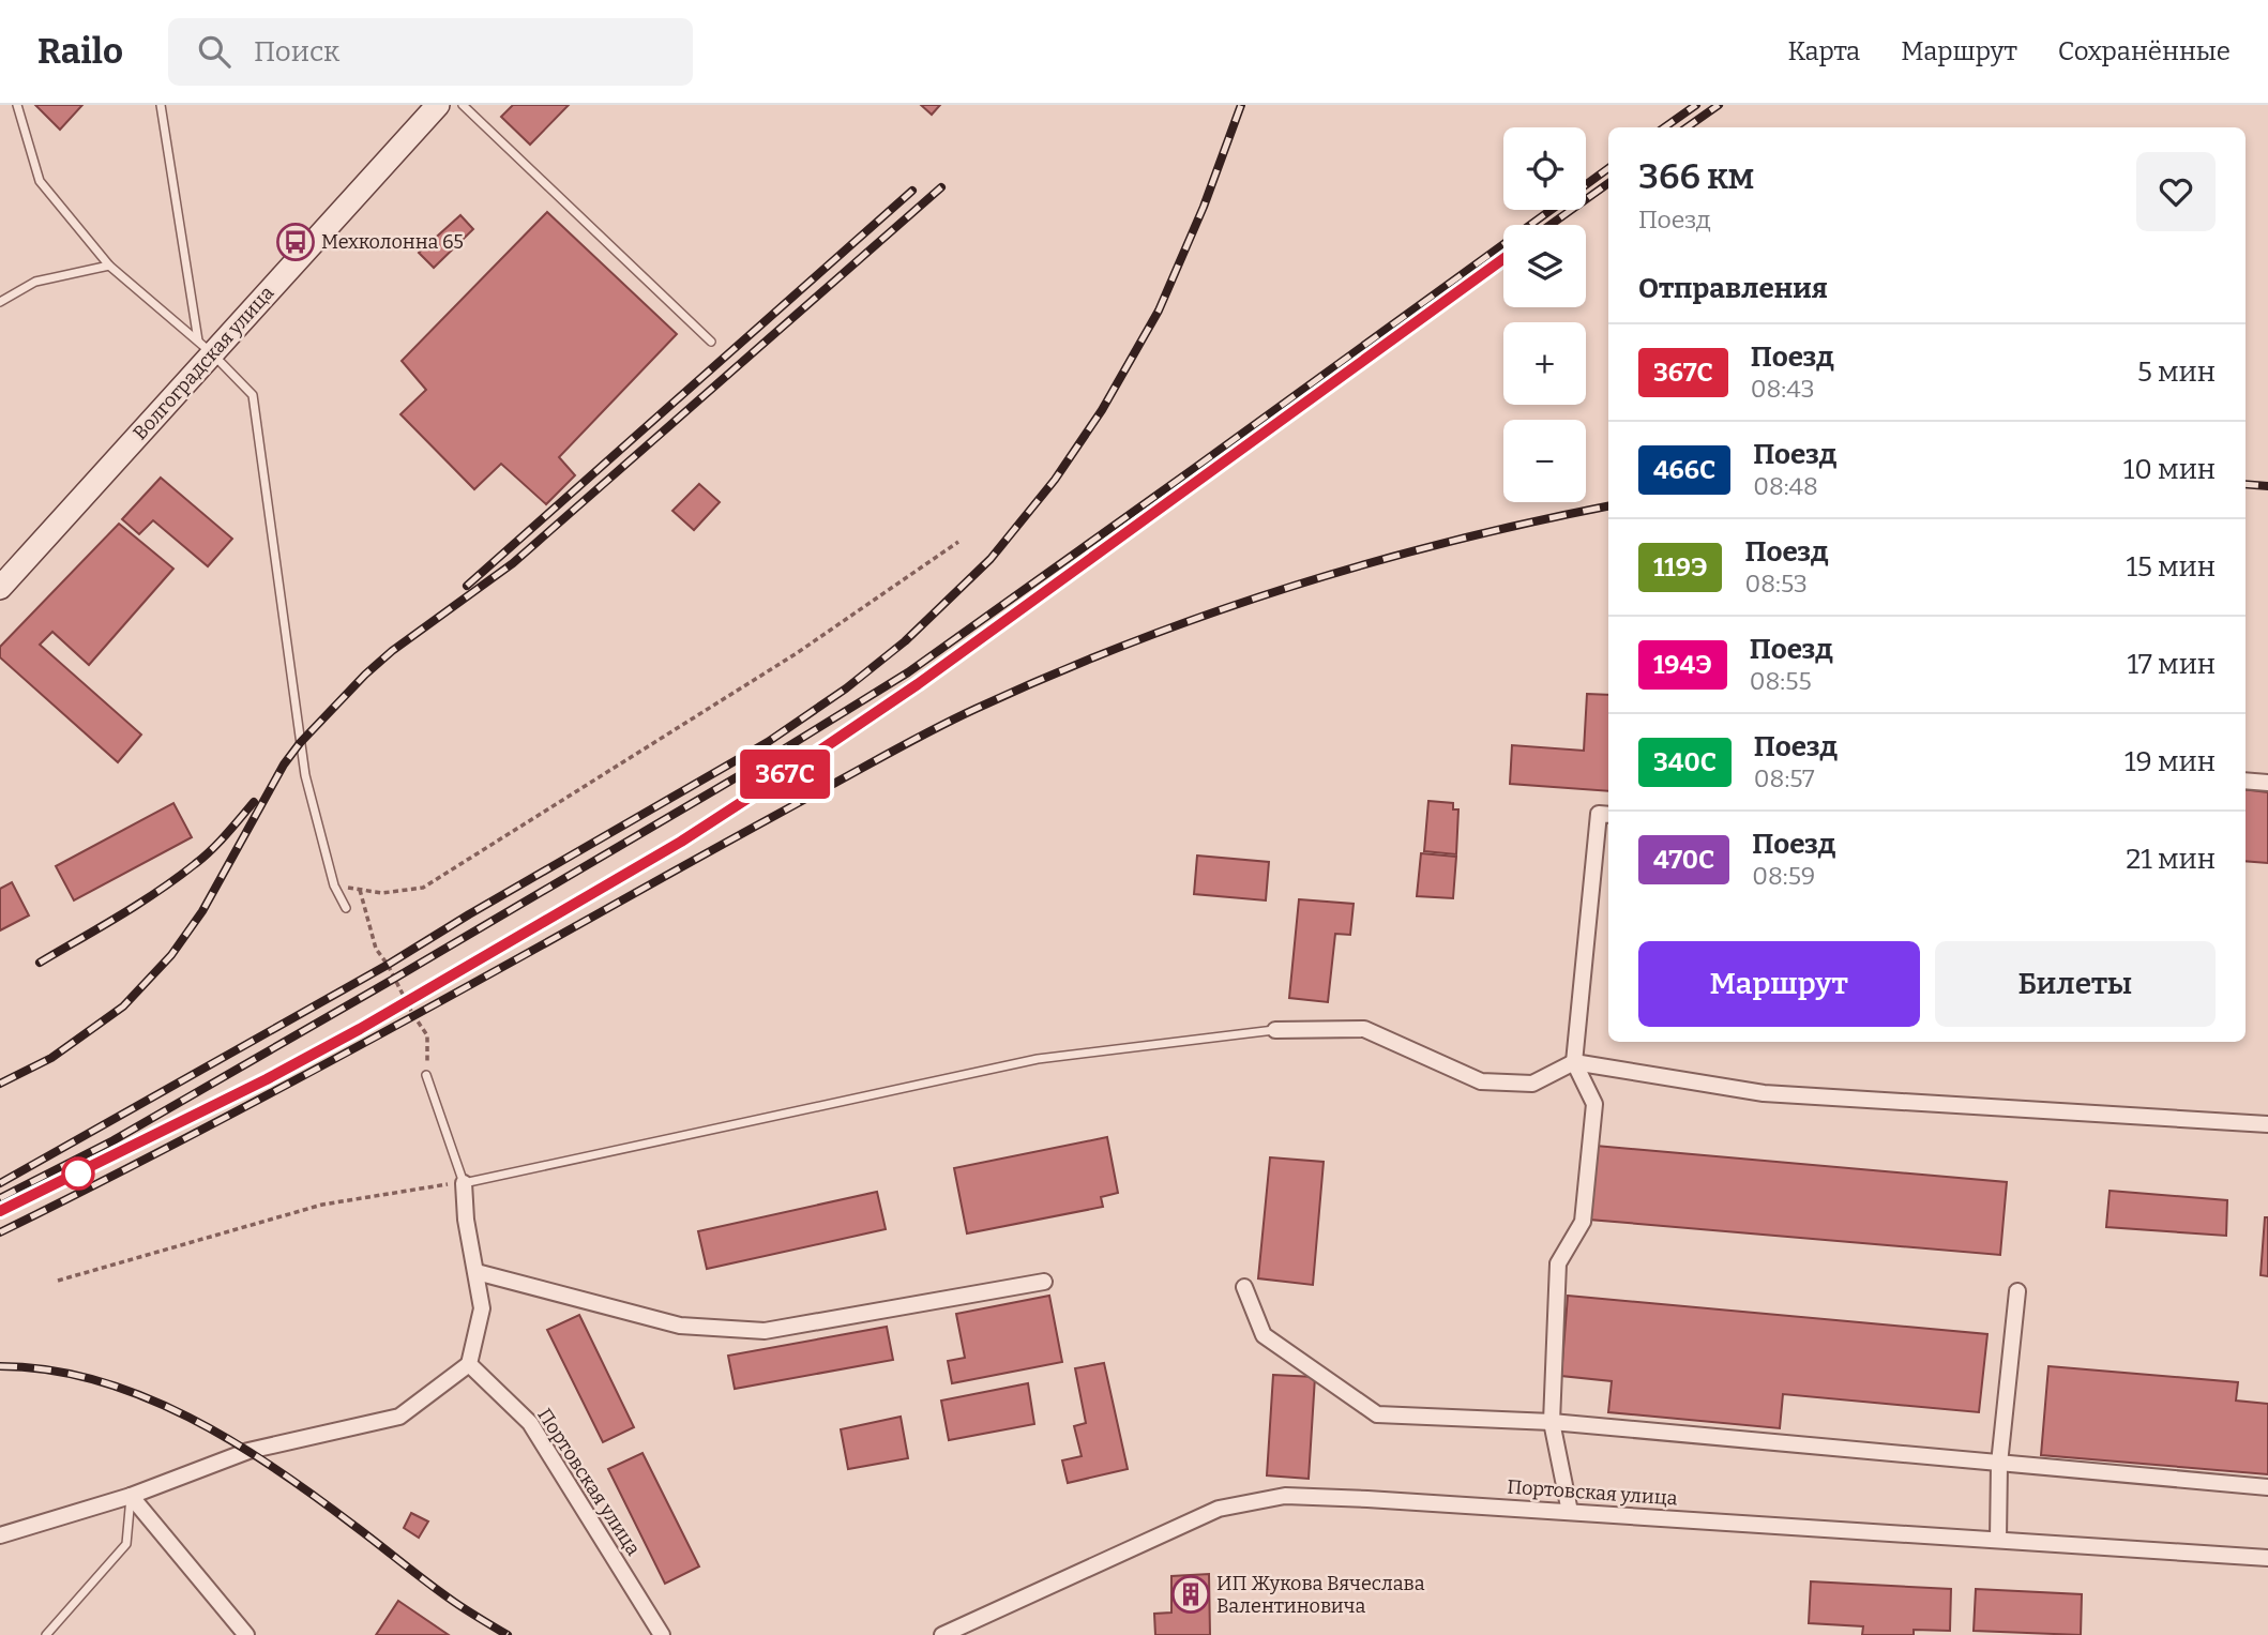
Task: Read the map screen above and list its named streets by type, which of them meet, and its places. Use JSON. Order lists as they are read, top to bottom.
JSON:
{
  "streets": {
    "main road": ["Волгоградская улица"],
    "street": ["Портовская улица"]
  },
  "places": {
    "bus stop": ["Мехколонна 65"],
    "building": ["ИП Жукова Вячеслава Валентиновича"]
  },
  "page": {
    "header": "Railo",
    "search": "Поиск",
    "nav": ["Карта", "Маршрут", "Сохранённые"],
    "on_map": "367С",
    "map_buttons": ["+", "−"],
    "heading": [
      ["366 км", "Поезд"],
      "Отправления"
    ],
    "list": [
      {
        "mark": "367С",
        "name": "Поезд",
        "note": "08:43",
        "value": "5 мин"
      },
      {
        "mark": "466С",
        "name": "Поезд",
        "note": "08:48",
        "value": "10 мин"
      },
      {
        "mark": "119Э",
        "name": "Поезд",
        "note": "08:53",
        "value": "15 мин"
      },
      {
        "mark": "194Э",
        "name": "Поезд",
        "note": "08:55",
        "value": "17 мин"
      },
      {
        "mark": "340С",
        "name": "Поезд",
        "note": "08:57",
        "value": "19 мин"
      },
      {
        "mark": "470С",
        "name": "Поезд",
        "note": "08:59",
        "value": "21 мин"
      }
    ],
    "buttons": ["Маршрут", "Билеты"]
  }
}
